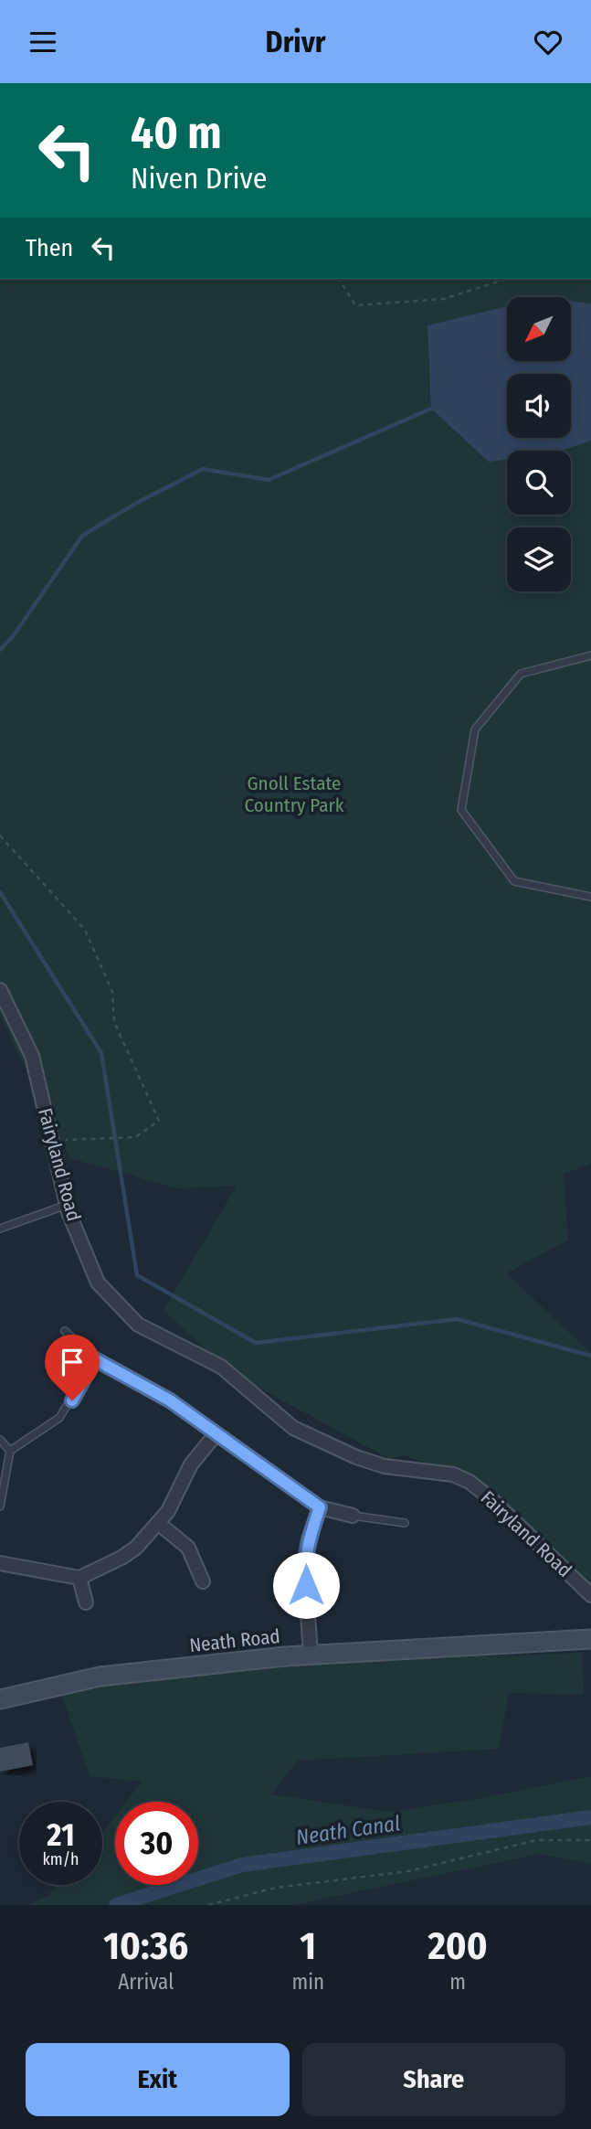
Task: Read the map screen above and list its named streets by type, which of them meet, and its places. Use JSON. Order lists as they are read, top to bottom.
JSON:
{
  "streets": {
    "main road": ["Neath Road"],
    "street": ["Fairyland Road"]
  },
  "water": ["Neath Canal"],
  "parks": ["Gnoll Estate Country Park"],
  "north": "bottom left",
  "page": {
    "header": "Drivr",
    "turn": ["40 m", "Niven Drive"],
    "then": "Then",
    "speed": "21 km/h",
    "limit": "30",
    "eta": [
      "10:36",
      "Arrival",
      "1",
      "min",
      "200",
      "m"
    ],
    "buttons": ["Exit", "Share"]
  }
}
